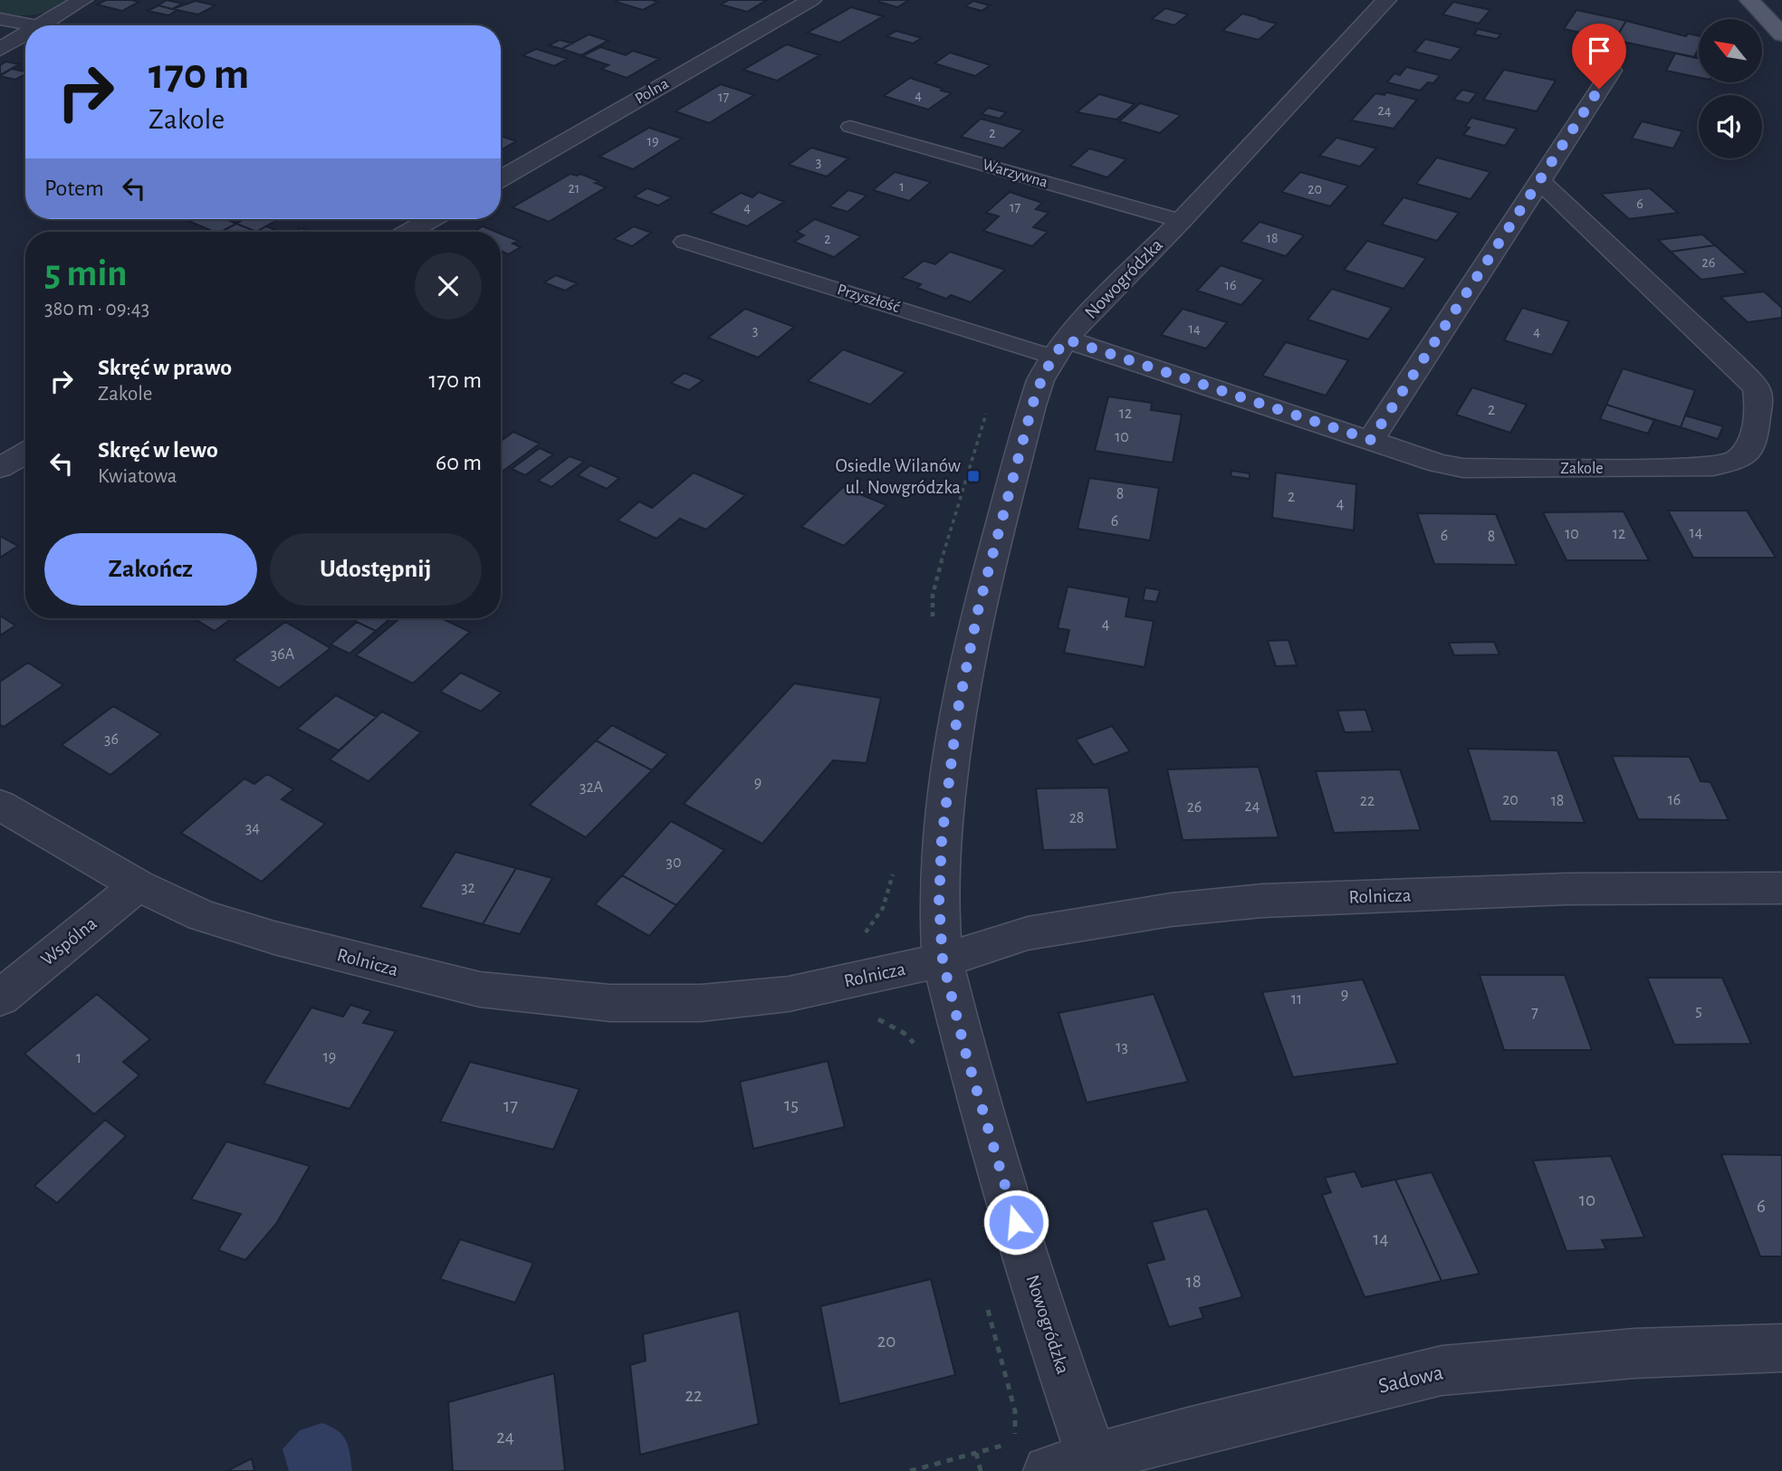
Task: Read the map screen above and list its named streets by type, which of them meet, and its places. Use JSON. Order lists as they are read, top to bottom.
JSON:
{
  "streets": {
    "street": [
      "Polna",
      "Nowogródzka",
      "Zakole",
      "Rolnicza",
      "Wspólna",
      "Sadowa"
    ],
    "lane": ["Warzywna", "Przyszłość"]
  },
  "crossings": [
    ["Warzywna", "Nowogródzka"],
    ["Nowogródzka", "Przyszłość"],
    ["Nowogródzka", "Zakole"],
    ["Nowogródzka", "Rolnicza"],
    ["Nowogródzka", "Sadowa"],
    ["Przyszłość", "Zakole"],
    ["Rolnicza", "Wspólna"]
  ],
  "places": {
    "transit": ["Osiedle Wilanów ul. Nowgródzka"]
  },
  "house_numbers": [
    "4",
    "17",
    "24",
    "2",
    "19",
    "3",
    "1",
    "21",
    "20",
    "6",
    "4",
    "17",
    "18",
    "2",
    "26",
    "16",
    "14",
    "3",
    "4",
    "2",
    "12",
    "10",
    "8",
    "2",
    "4",
    "6",
    "14",
    "10",
    "12",
    "6",
    "8",
    "4",
    "36A",
    "36",
    "9",
    "32A",
    "20",
    "16",
    "22",
    "18",
    "24",
    "26",
    "28",
    "34",
    "30",
    "32",
    "9",
    "11",
    "5",
    "7",
    "13",
    "19",
    "1",
    "15",
    "17",
    "10",
    "6",
    "14",
    "18",
    "20",
    "22",
    "24"
  ],
  "north": "top left",
  "page": {
    "turn": ["170 m", "Zakole"],
    "then": "Potem",
    "heading": ["5 min", "380 m · 09:43"],
    "list": [
      {
        "name": "Skręć w prawo",
        "note": "Zakole",
        "value": "170 m"
      },
      {
        "name": "Skręć w lewo",
        "note": "Kwiatowa",
        "value": "60 m"
      }
    ],
    "buttons": ["Zakończ", "Udostępnij"]
  }
}
